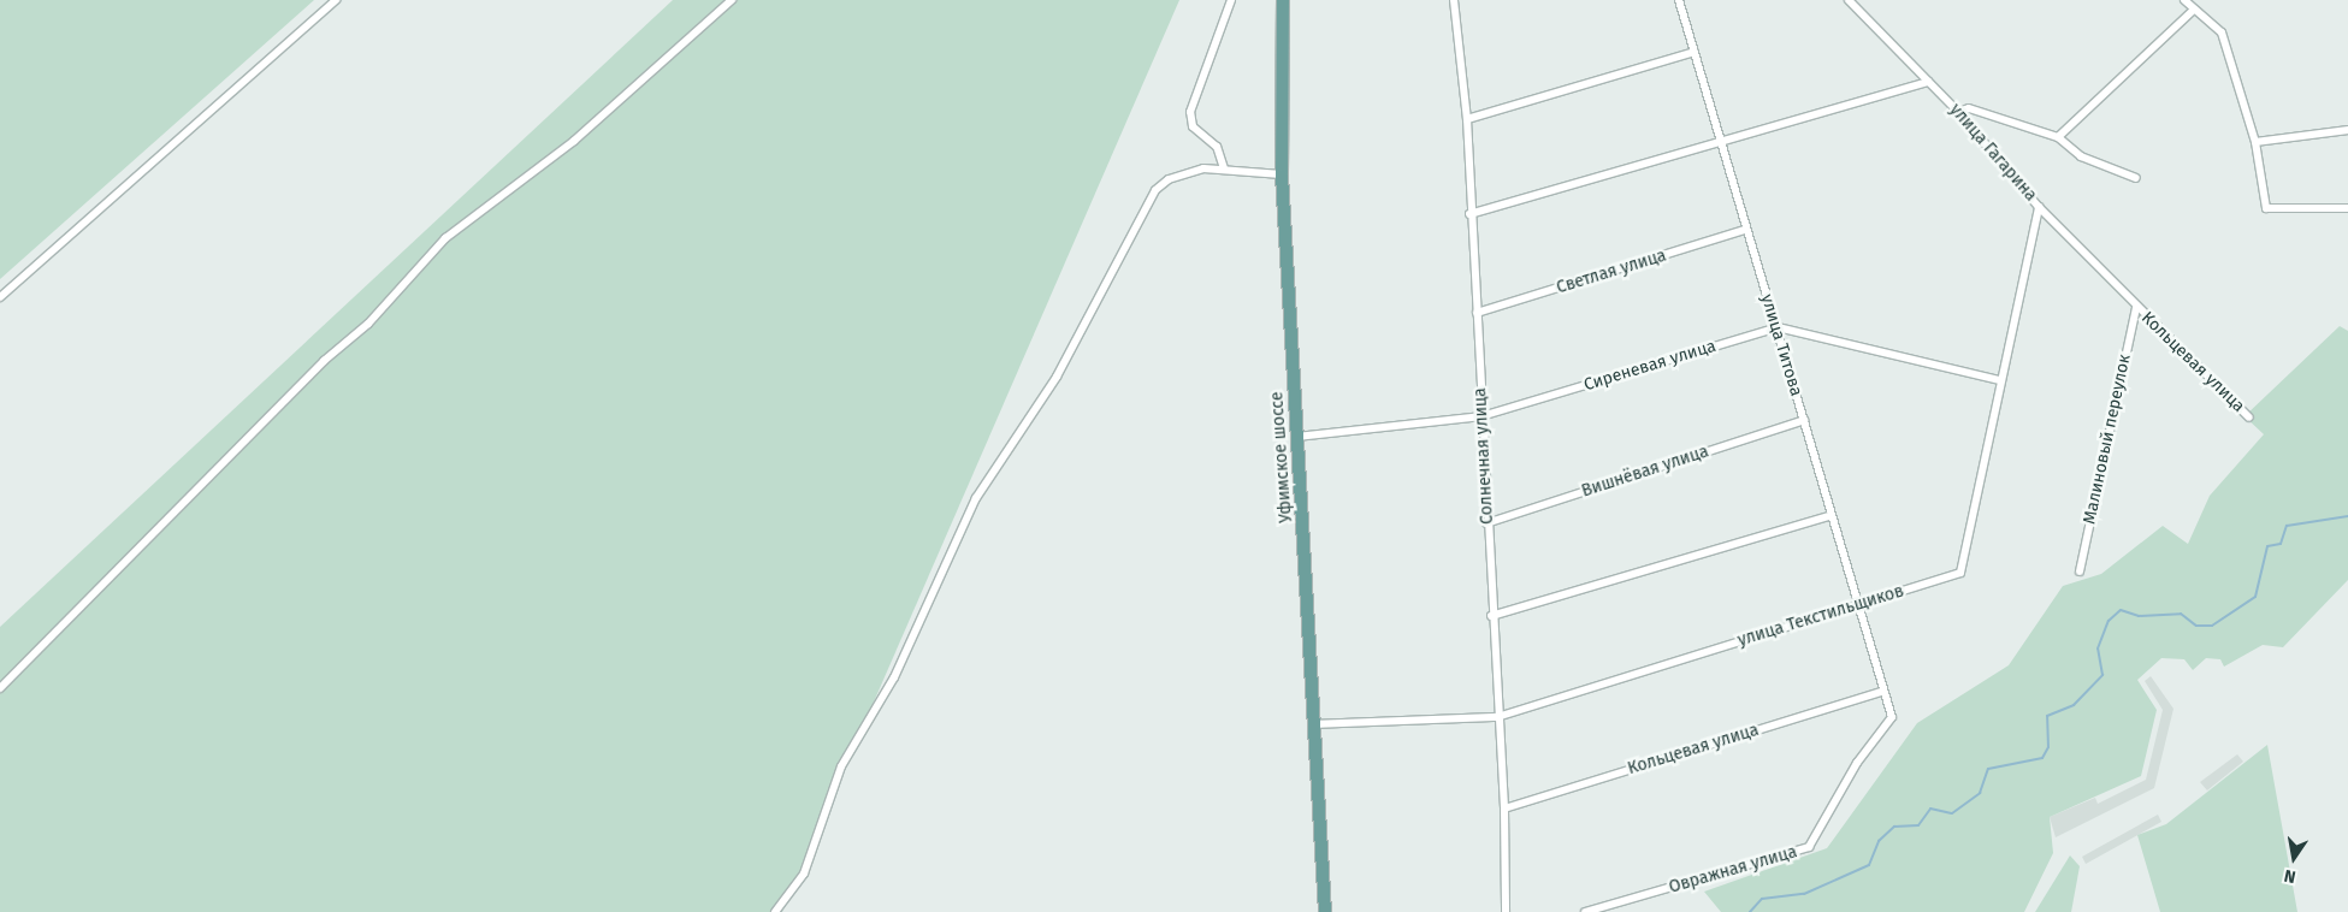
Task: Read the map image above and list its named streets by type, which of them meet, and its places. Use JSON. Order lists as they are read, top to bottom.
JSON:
{
  "streets": {
    "main road": ["Уфимское шоссе"],
    "street": [
      "улица Гагарина",
      "Светлая улица",
      "улица Титова",
      "Кольцевая улица",
      "Сиреневая улица",
      "Малиновый переулок",
      "Солнечная улица",
      "Вишнёвая улица",
      "улица Текстильщиков",
      "Овражная улица"
    ]
  },
  "crossings": [
    ["улица Гагарина", "Кольцевая улица"],
    ["улица Гагарина", "Малиновый переулок"],
    ["улица Гагарина", "улица Текстильщиков"],
    ["Светлая улица", "улица Титова"],
    ["Светлая улица", "Солнечная улица"],
    ["улица Титова", "Кольцевая улица"],
    ["улица Титова", "Сиреневая улица"],
    ["улица Титова", "Вишнёвая улица"],
    ["улица Титова", "улица Текстильщиков"],
    ["улица Титова", "Овражная улица"],
    ["Кольцевая улица", "Малиновый переулок"],
    ["Кольцевая улица", "Солнечная улица"],
    ["Кольцевая улица", "Овражная улица"],
    ["Сиреневая улица", "Солнечная улица"],
    ["Сиреневая улица", "Уфимское шоссе"],
    ["Солнечная улица", "Вишнёвая улица"],
    ["Солнечная улица", "улица Текстильщиков"],
    ["Уфимское шоссе", "улица Текстильщиков"]
  ],
  "north": "bottom"
}
